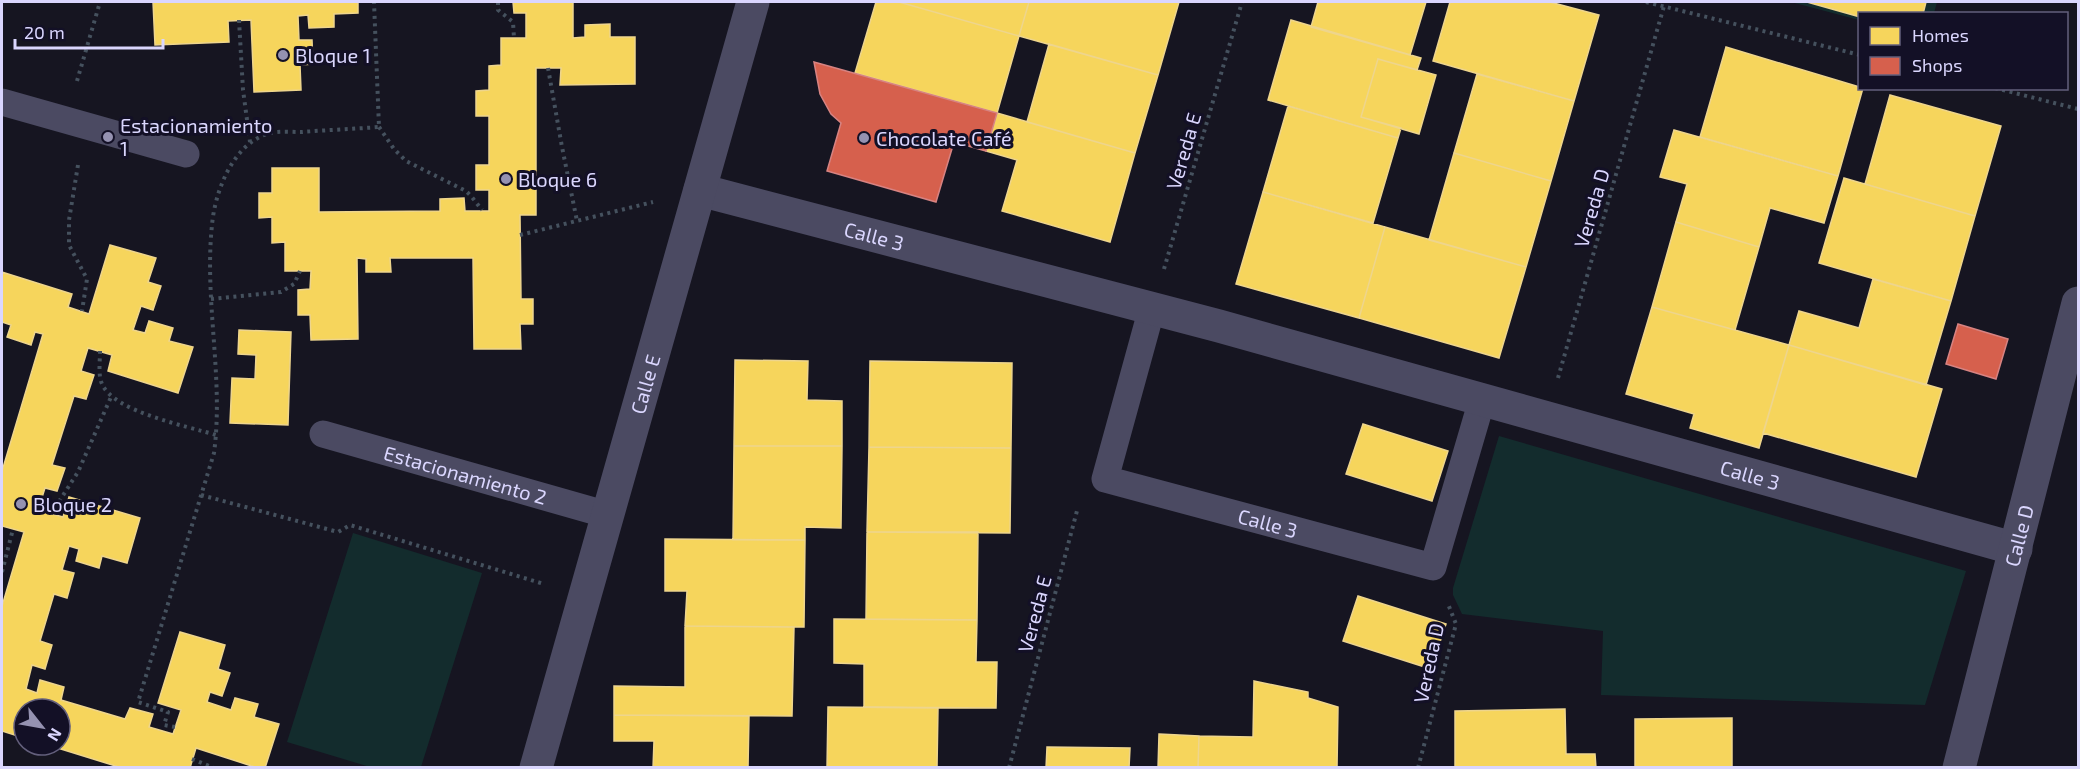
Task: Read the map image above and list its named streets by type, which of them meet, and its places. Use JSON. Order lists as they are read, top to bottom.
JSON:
{
  "streets": {
    "street": ["Calle 3", "Calle E", "Calle D"],
    "lane": ["Estacionamiento 2"],
    "path": ["Vereda E", "Vereda D"]
  },
  "crossings": [
    ["Vereda E", "Calle 3"],
    ["Vereda D", "Calle 3"],
    ["Calle 3", "Calle E"],
    ["Calle 3", "Calle D"],
    ["Calle E", "Estacionamiento 2"]
  ],
  "places": [
    "Bloque 1",
    "Estacionamiento 1",
    "Chocolate Café",
    "Bloque 6",
    "Bloque 2"
  ],
  "legend": ["Homes", "Shops"],
  "scale_bar": "20 m",
  "north": "bottom right"
}
